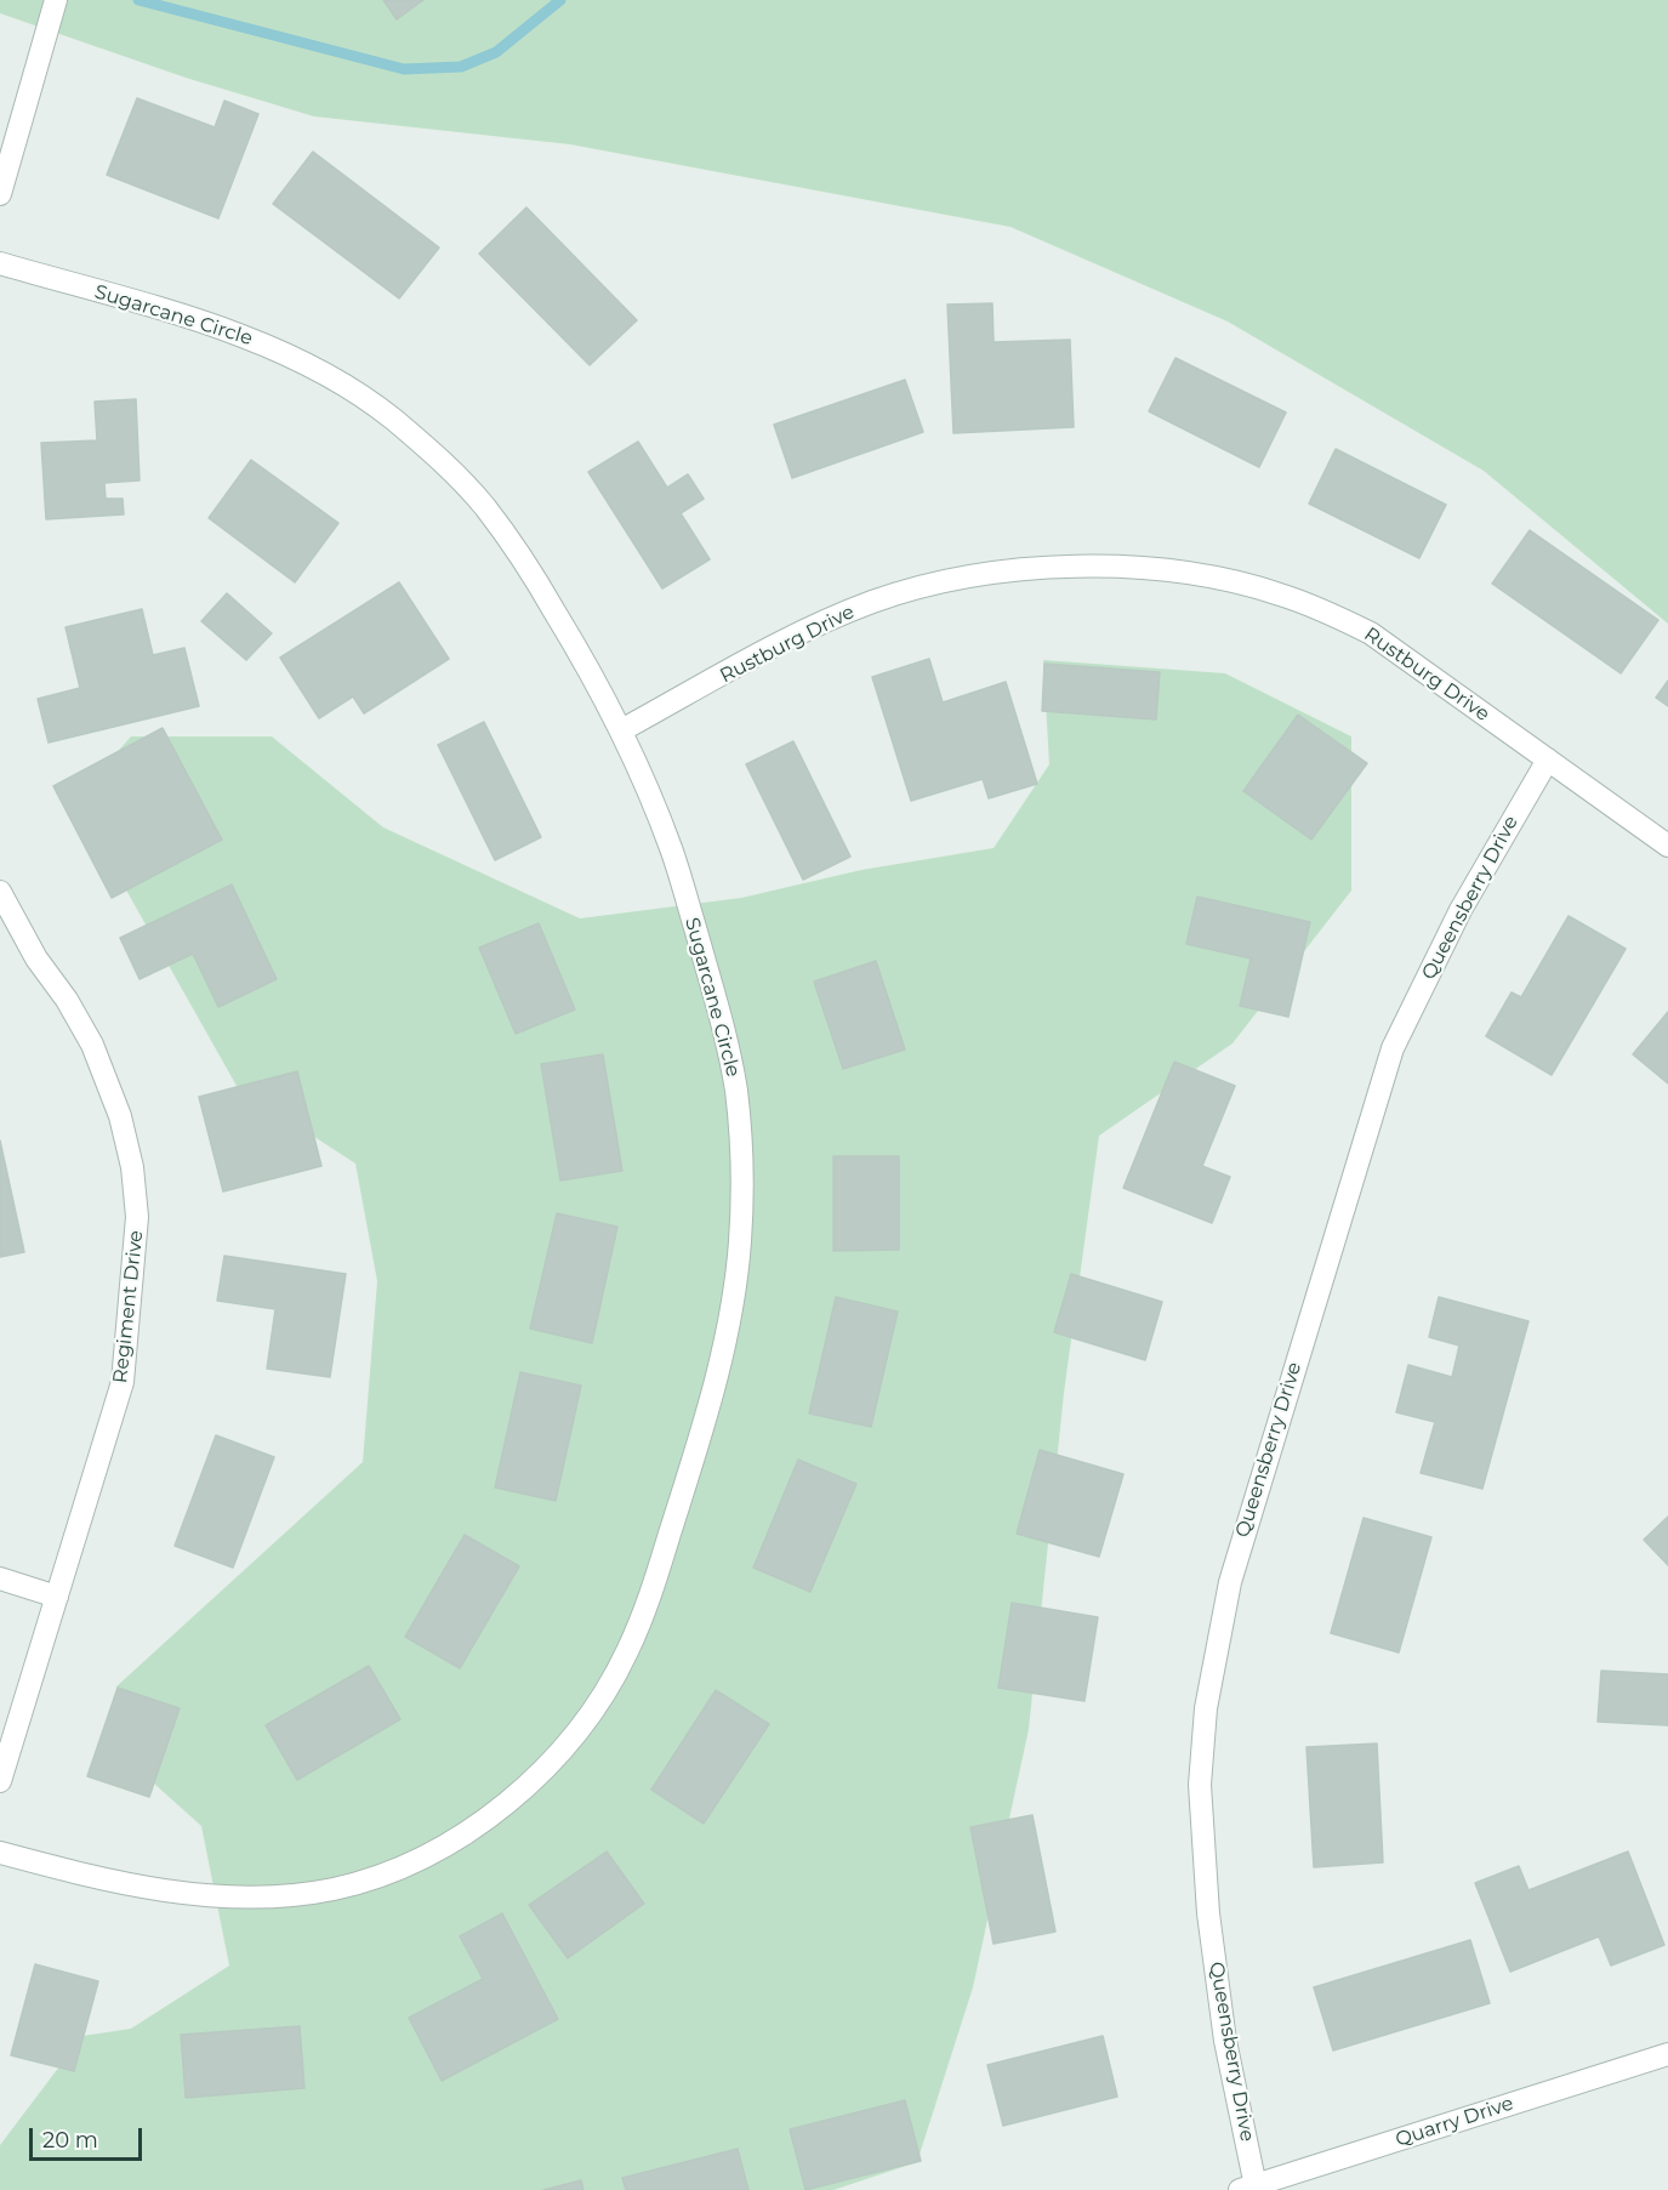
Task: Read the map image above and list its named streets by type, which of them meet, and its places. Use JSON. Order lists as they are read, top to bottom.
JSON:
{
  "streets": {
    "street": [
      "Sugarcane Circle",
      "Rustburg Drive",
      "Queensberry Drive",
      "Regiment Drive",
      "Quarry Drive"
    ]
  },
  "crossings": [
    ["Sugarcane Circle", "Rustburg Drive"],
    ["Rustburg Drive", "Queensberry Drive"],
    ["Queensberry Drive", "Quarry Drive"]
  ],
  "scale_bar": "20 m"
}
